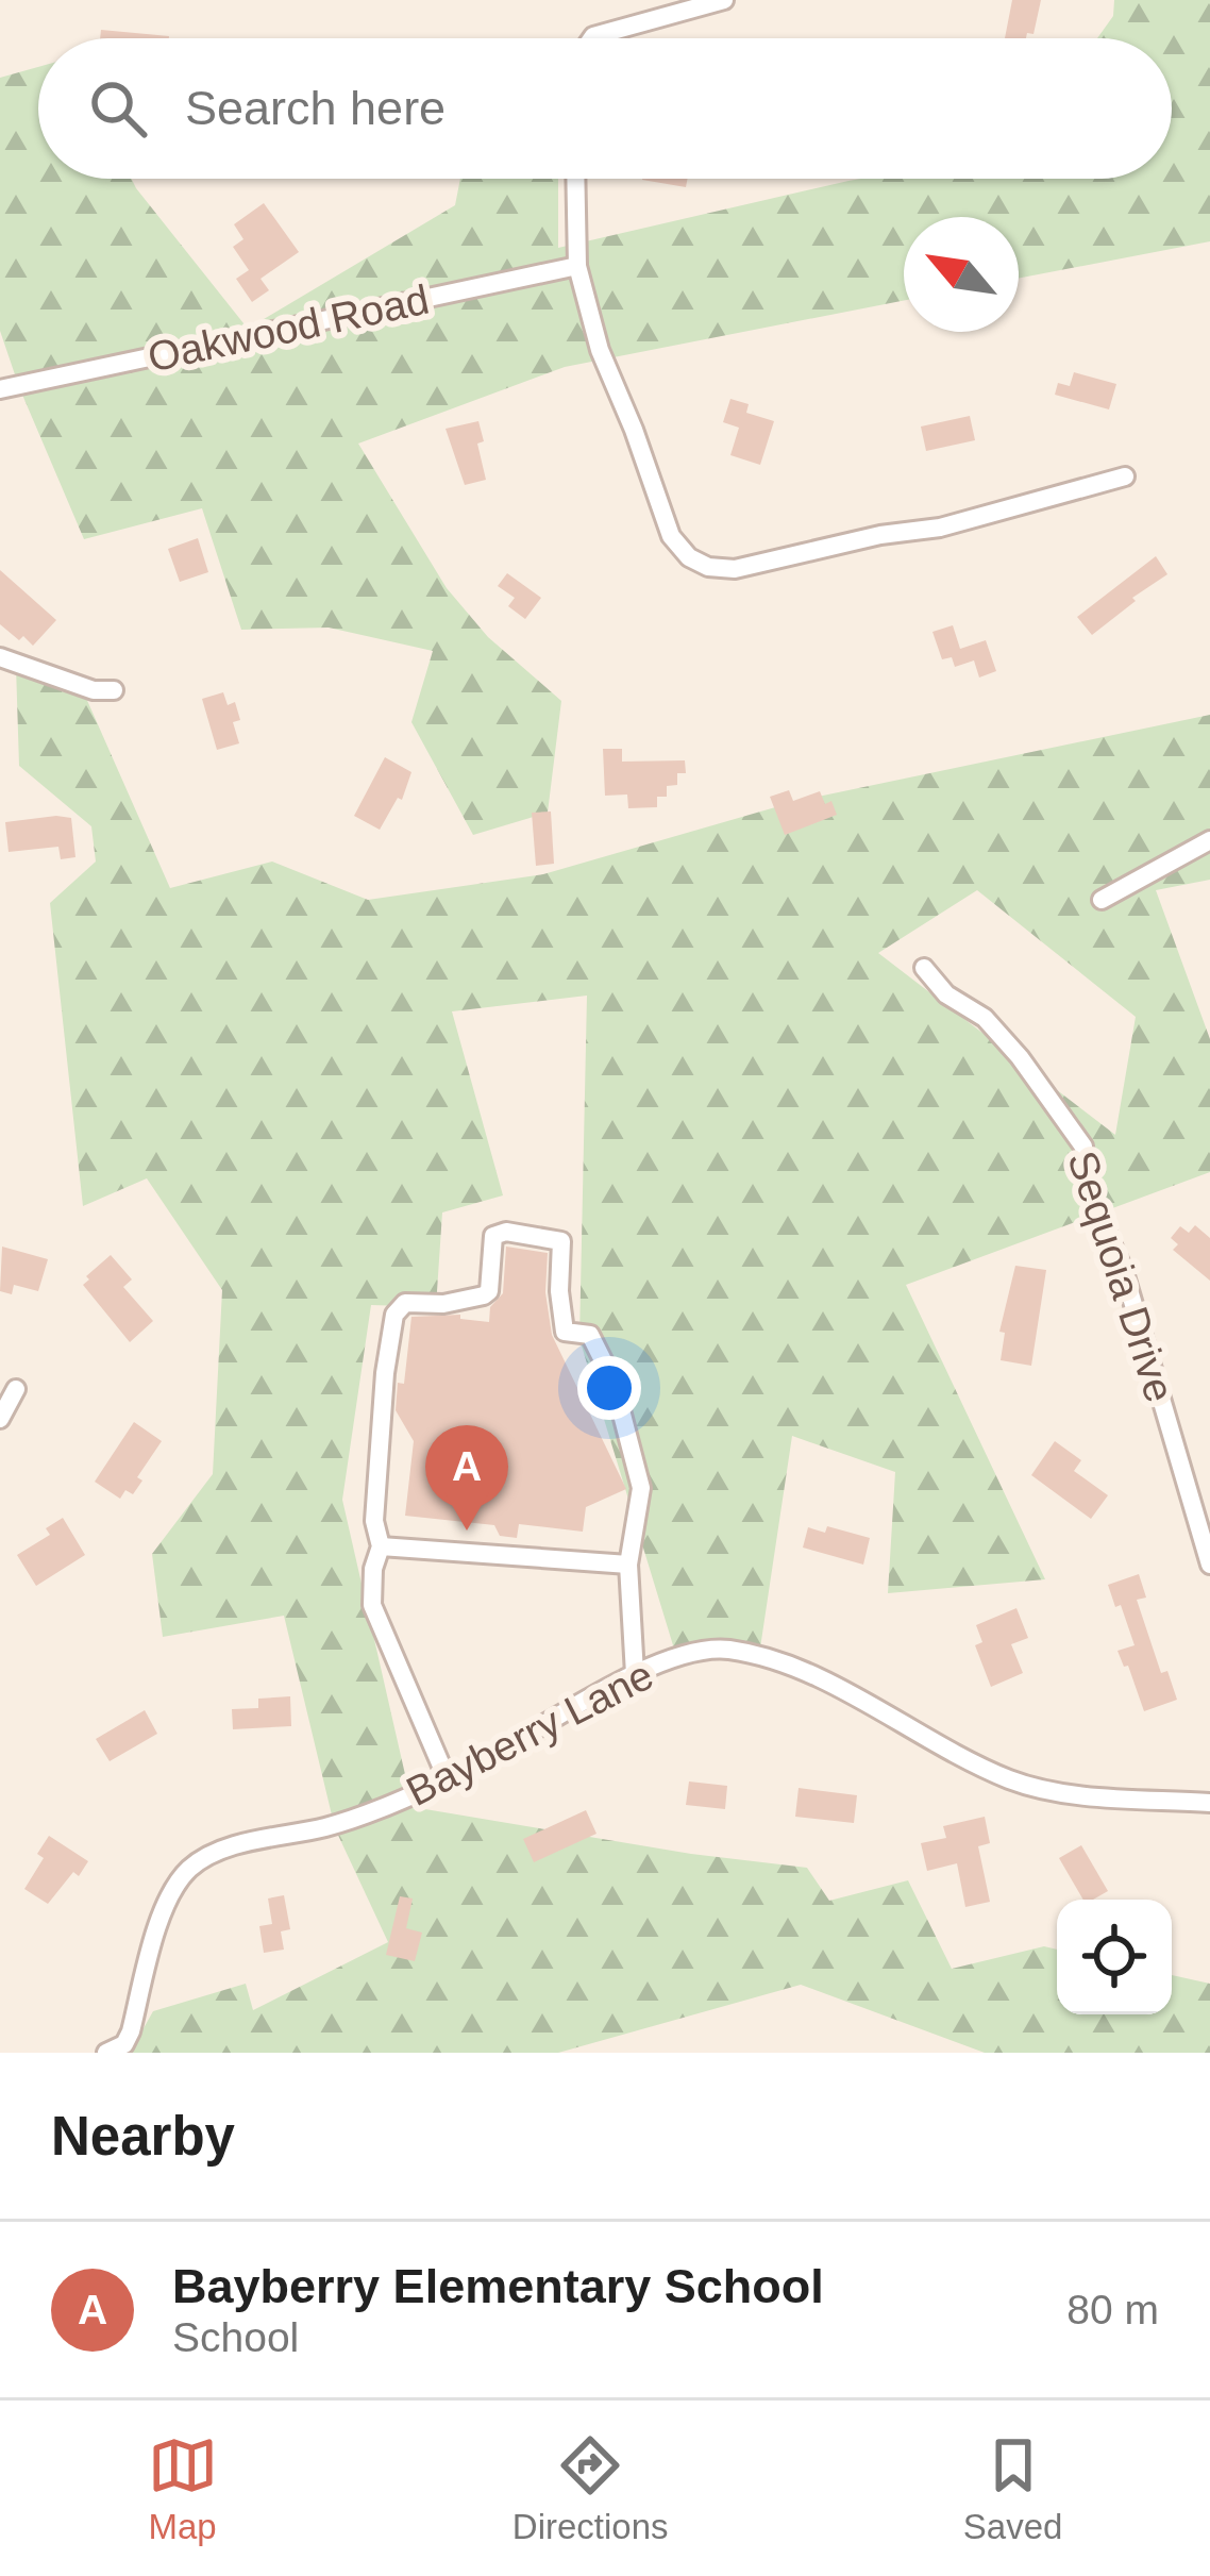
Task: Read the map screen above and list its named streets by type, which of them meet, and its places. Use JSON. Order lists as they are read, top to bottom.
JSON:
{
  "streets": {
    "street": ["Oakwood Road", "Sequoia Drive", "Bayberry Lane"]
  },
  "north": "top left",
  "page": {
    "search": "Search here",
    "pins": "A",
    "heading": "Nearby",
    "list": [
      {
        "mark": "A",
        "name": "Bayberry Elementary School",
        "note": "School",
        "value": "80 m"
      }
    ],
    "nav": ["Map", "Directions", "Saved"]
  }
}
